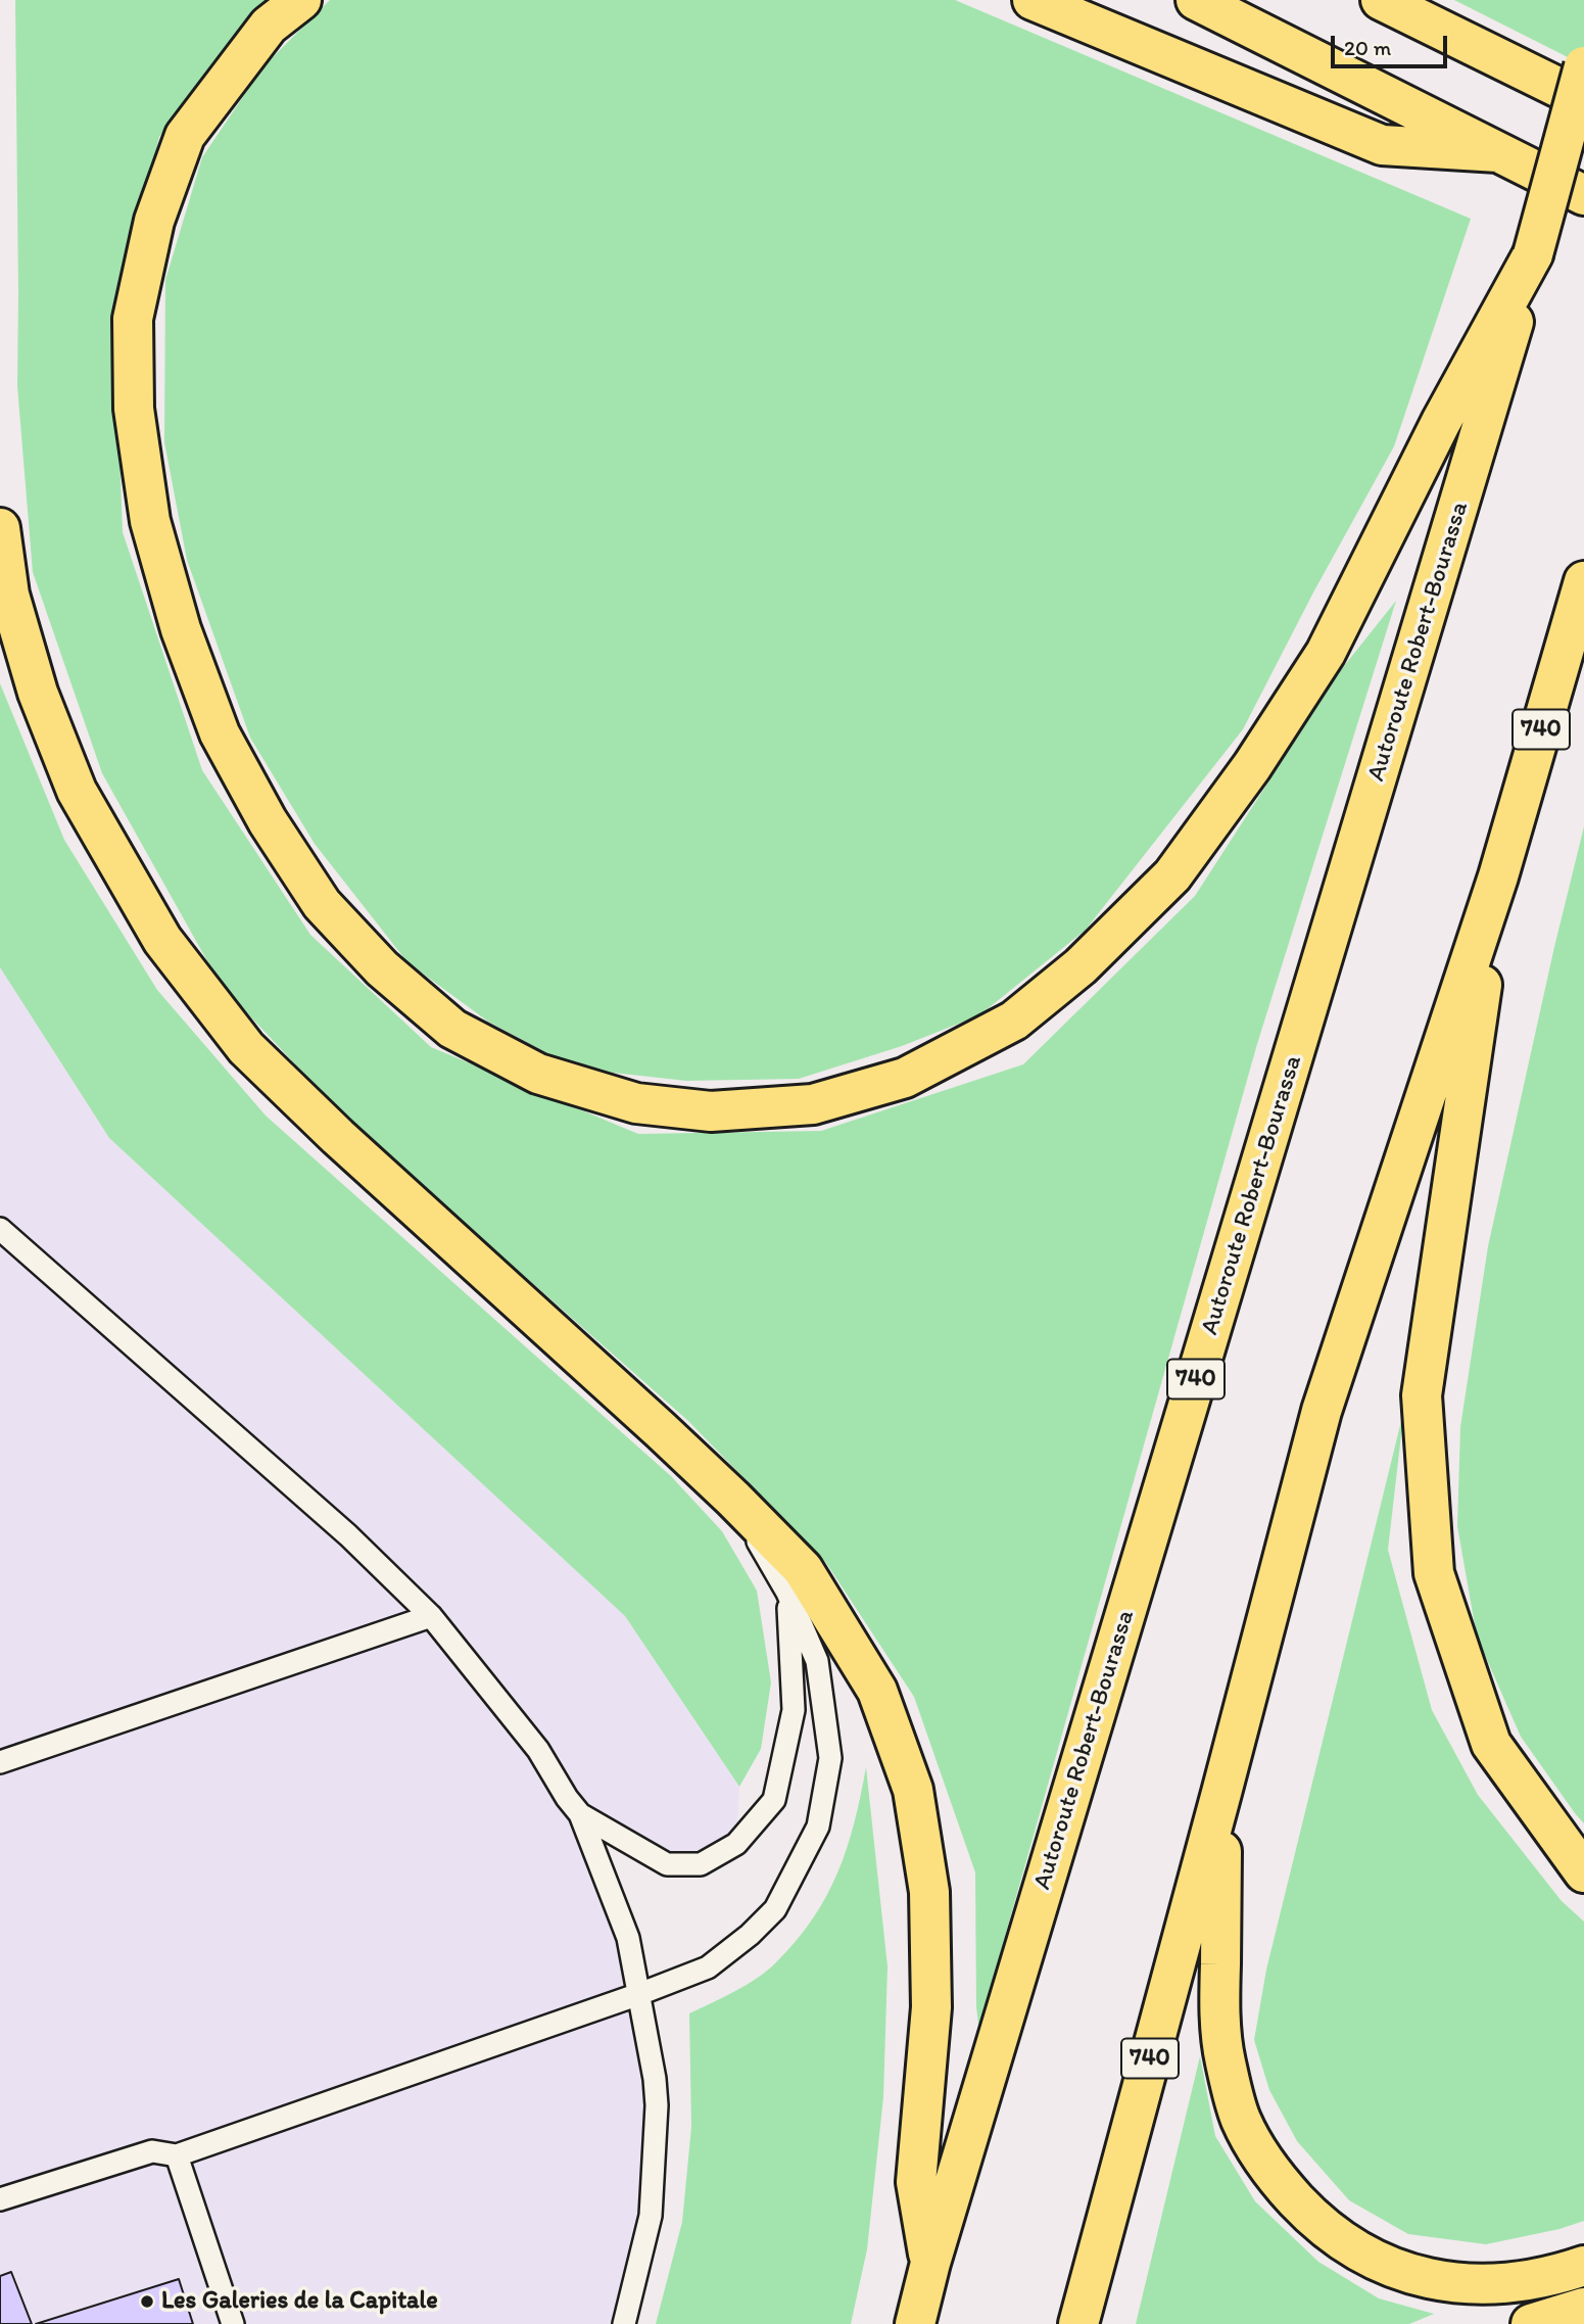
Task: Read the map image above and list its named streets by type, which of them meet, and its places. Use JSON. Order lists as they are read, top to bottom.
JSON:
{
  "streets": {
    "highway": ["Autoroute Robert-Bourassa", "740"]
  },
  "places": ["Les Galeries de la Capitale"],
  "scale_bar": "20 m"
}
